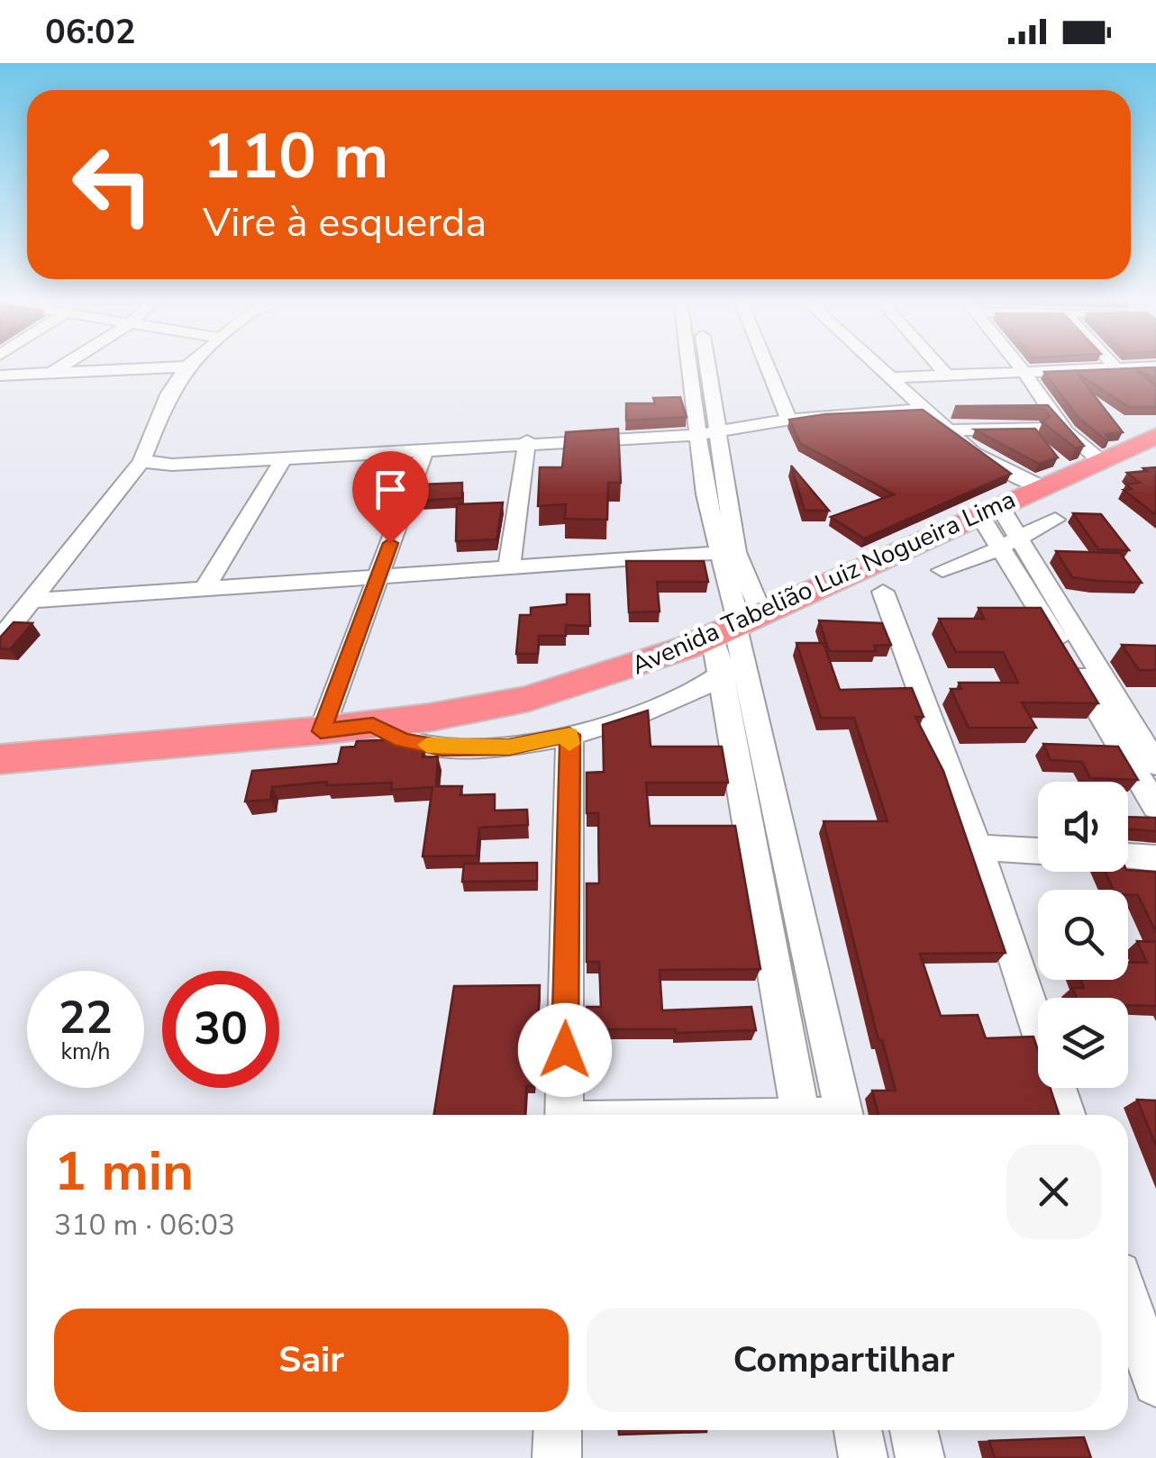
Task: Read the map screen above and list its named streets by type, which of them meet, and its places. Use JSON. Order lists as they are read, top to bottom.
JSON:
{
  "streets": {
    "highway": ["Avenida Tabelião Luiz Nogueira Lima"]
  },
  "page": {
    "status": "06:02",
    "turn": ["110 m", "Vire à esquerda"],
    "speed": "22 km/h",
    "limit": "30",
    "heading": ["1 min", "310 m · 06:03"],
    "buttons": ["Sair", "Compartilhar"]
  }
}
